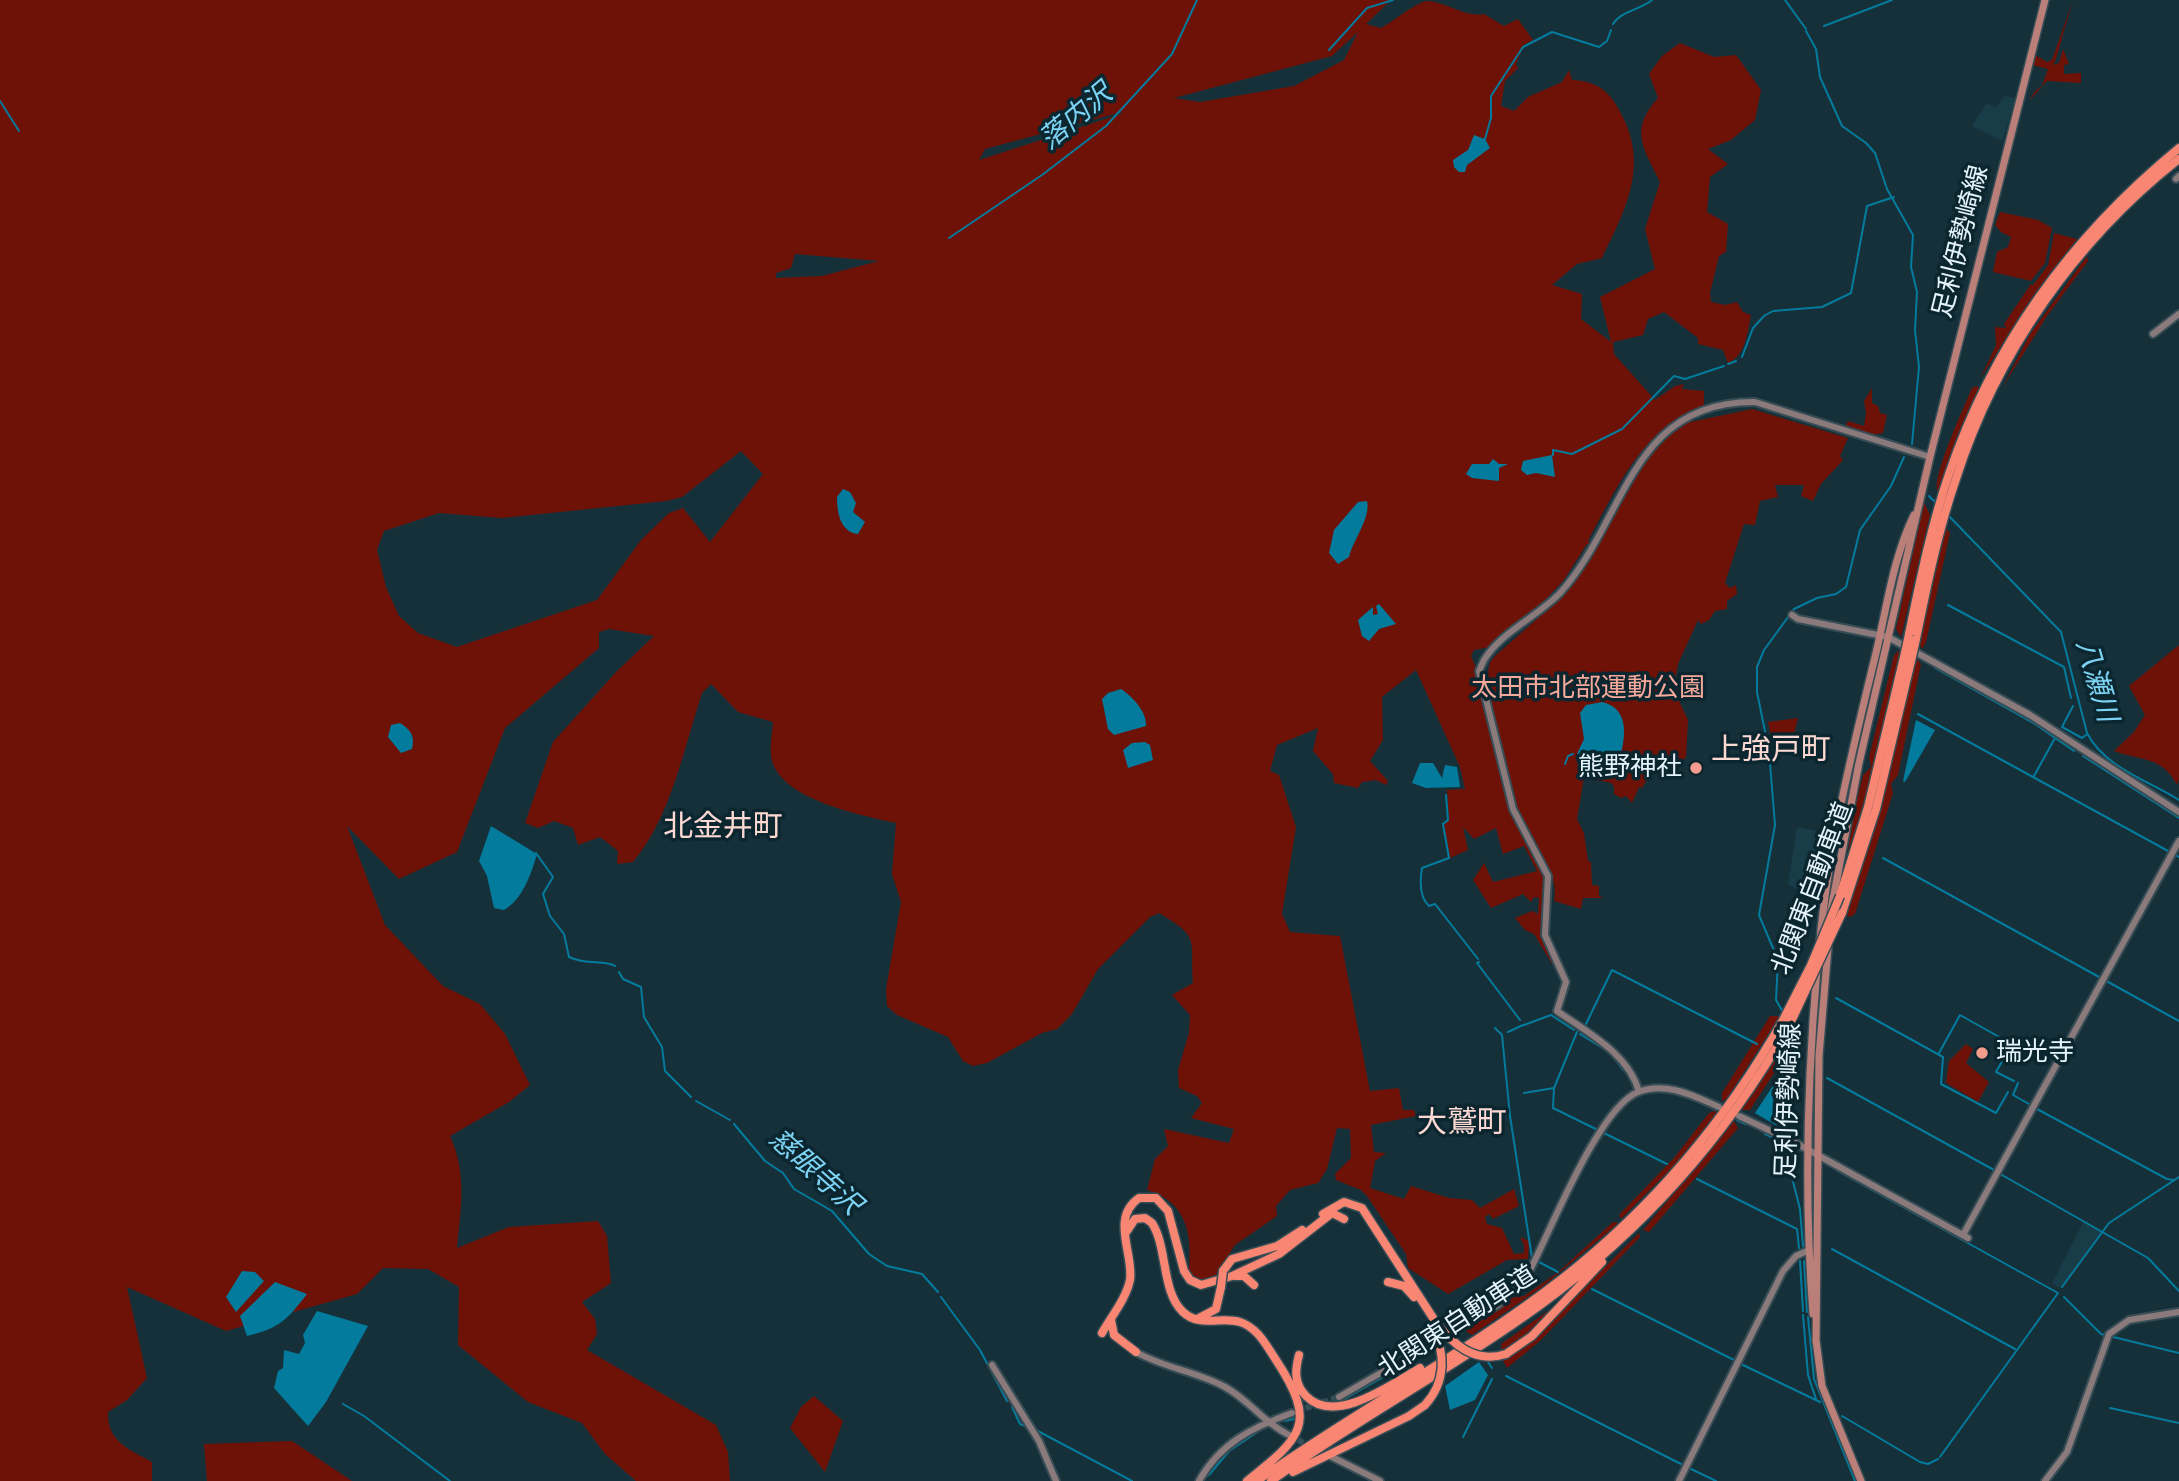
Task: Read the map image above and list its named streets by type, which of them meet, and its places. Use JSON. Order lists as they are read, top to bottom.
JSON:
{
  "streets": {
    "highway": ["北関東自動車道"],
    "main road": ["足利伊勢崎線"]
  },
  "districts": ["上強戸町", "北金井町", "大鷲町"],
  "water": ["落内沢", "八瀬川", "慈眼寺沢"],
  "parks": ["太田市北部運動公園"],
  "places": ["熊野神社", "瑞光寺"]
}
